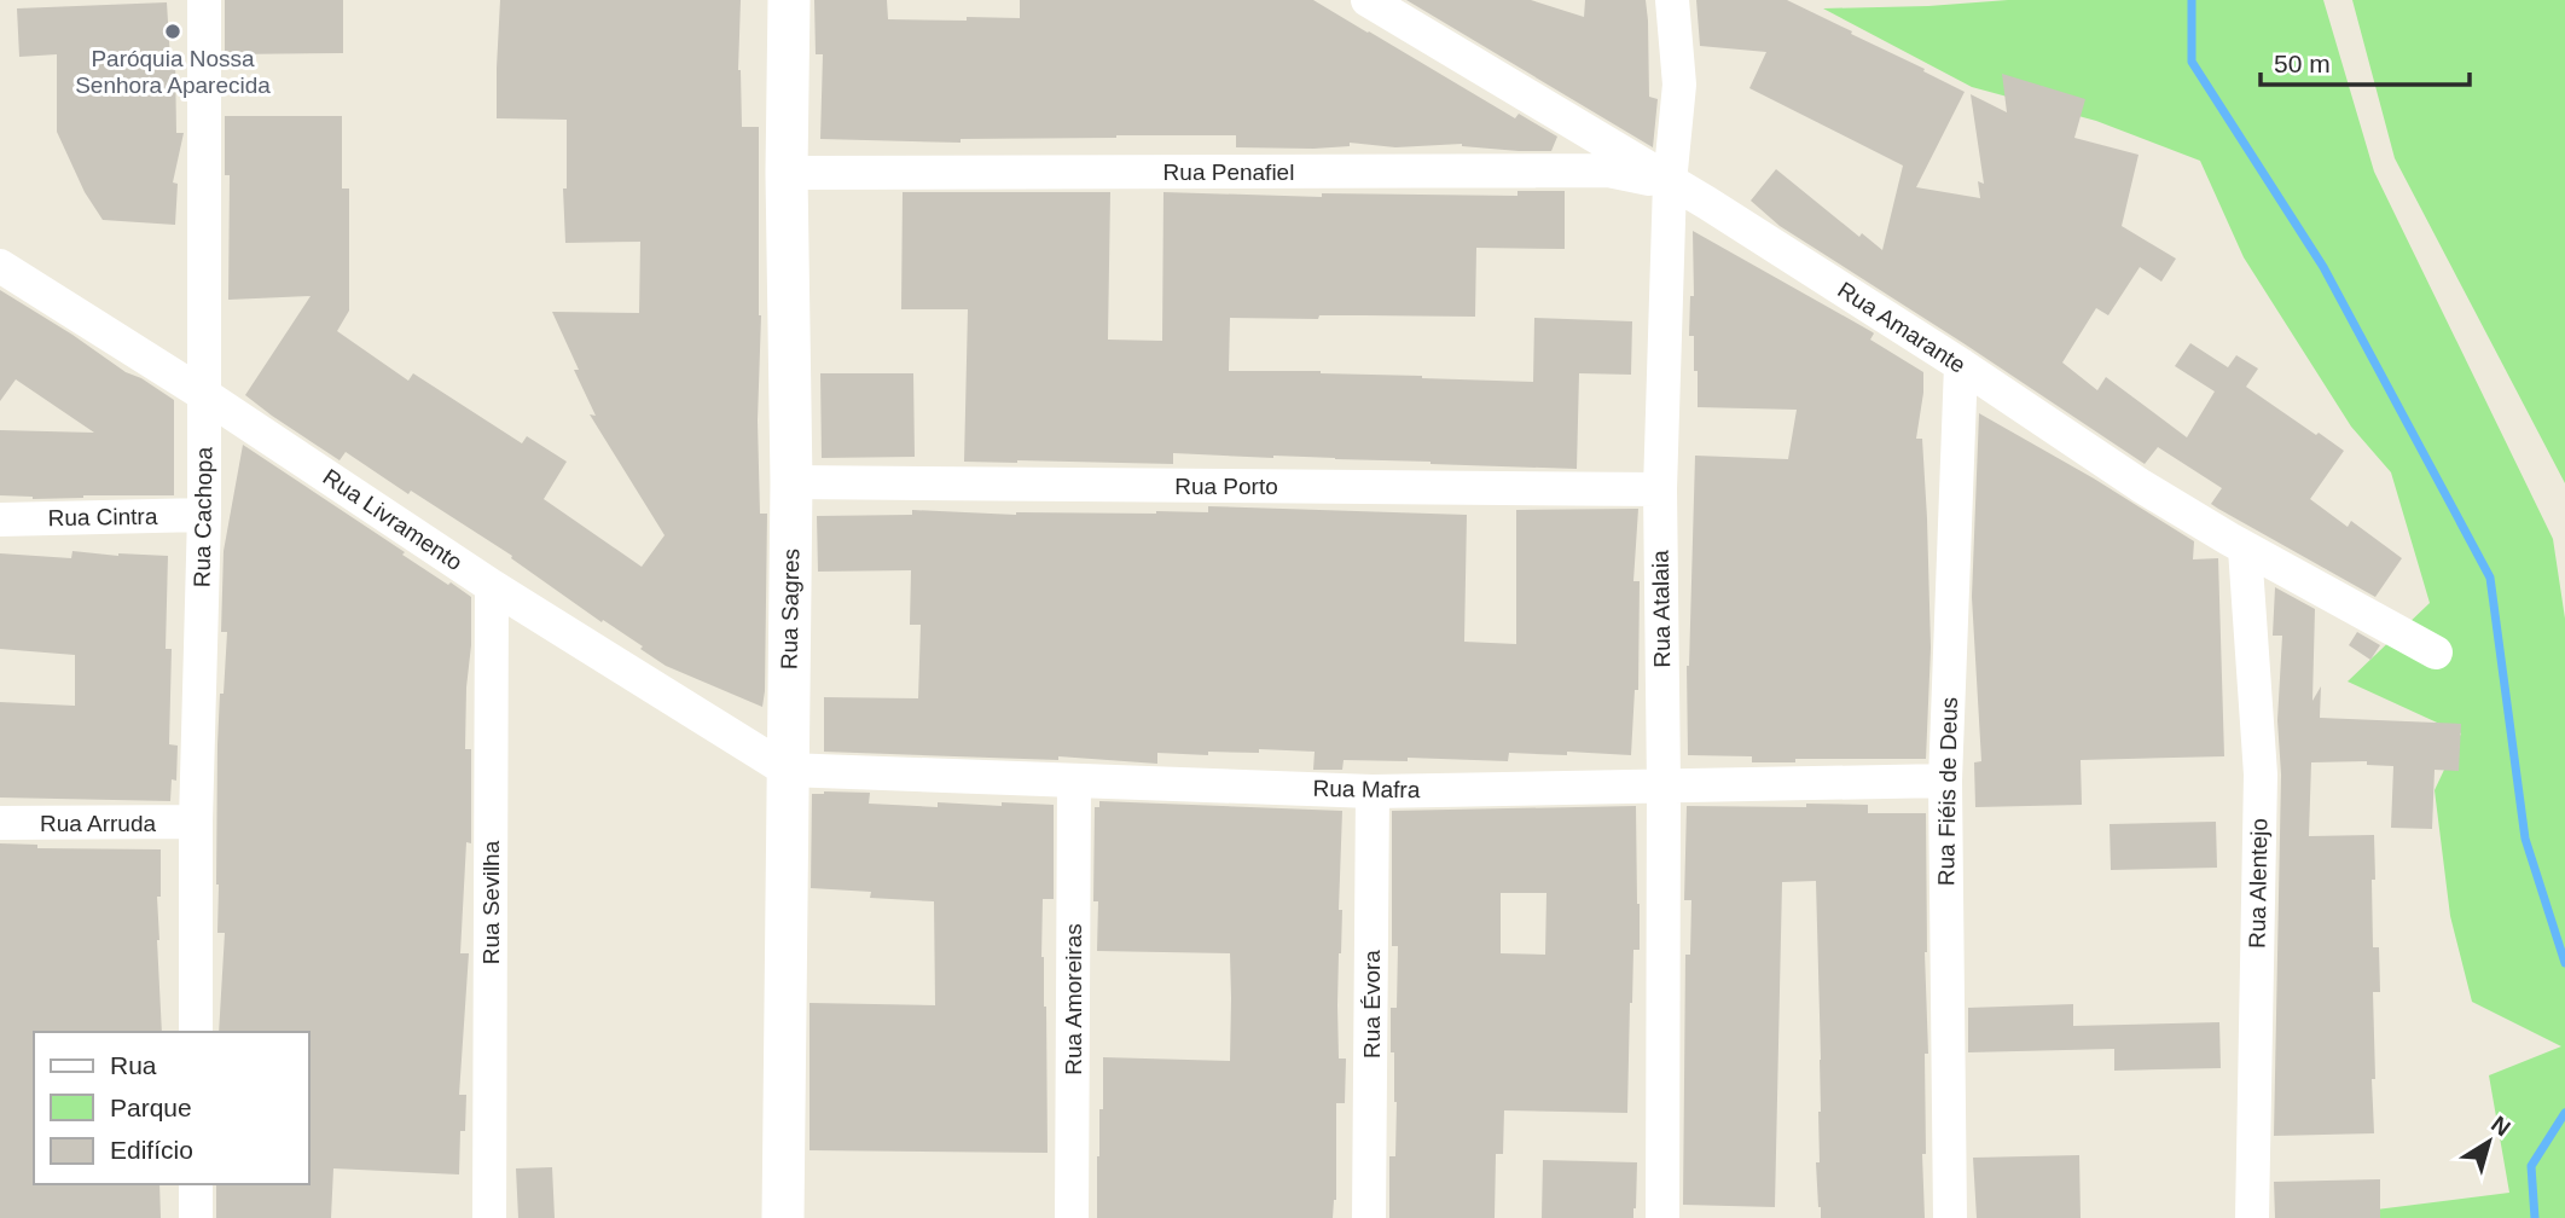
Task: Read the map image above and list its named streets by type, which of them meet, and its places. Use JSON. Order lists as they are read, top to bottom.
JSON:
{
  "streets": {
    "street": [
      "Rua Penafiel",
      "Rua Amarante",
      "Rua Porto",
      "Rua Cintra",
      "Rua Cachopa",
      "Rua Livramento",
      "Rua Sagres",
      "Rua Atalaia",
      "Rua Mafra",
      "Rua Fiéis de Deus",
      "Rua Arruda",
      "Rua Alentejo",
      "Rua Sevilha",
      "Rua Amoreiras",
      "Rua Évora"
    ]
  },
  "crossings": [
    ["Rua Penafiel", "Rua Amarante"],
    ["Rua Penafiel", "Rua Sagres"],
    ["Rua Penafiel", "Rua Atalaia"],
    ["Rua Amarante", "Rua Atalaia"],
    ["Rua Amarante", "Rua Fiéis de Deus"],
    ["Rua Amarante", "Rua Alentejo"],
    ["Rua Porto", "Rua Sagres"],
    ["Rua Porto", "Rua Atalaia"],
    ["Rua Cintra", "Rua Cachopa"],
    ["Rua Cachopa", "Rua Livramento"],
    ["Rua Cachopa", "Rua Arruda"],
    ["Rua Livramento", "Rua Sagres"],
    ["Rua Livramento", "Rua Mafra"],
    ["Rua Livramento", "Rua Sevilha"],
    ["Rua Sagres", "Rua Mafra"],
    ["Rua Atalaia", "Rua Mafra"],
    ["Rua Mafra", "Rua Fiéis de Deus"],
    ["Rua Mafra", "Rua Amoreiras"],
    ["Rua Mafra", "Rua Évora"]
  ],
  "places": ["Paróquia Nossa Senhora Aparecida"],
  "legend": ["Rua", "Parque", "Edifício"],
  "scale_bar": "50 m",
  "north": "top right"
}
